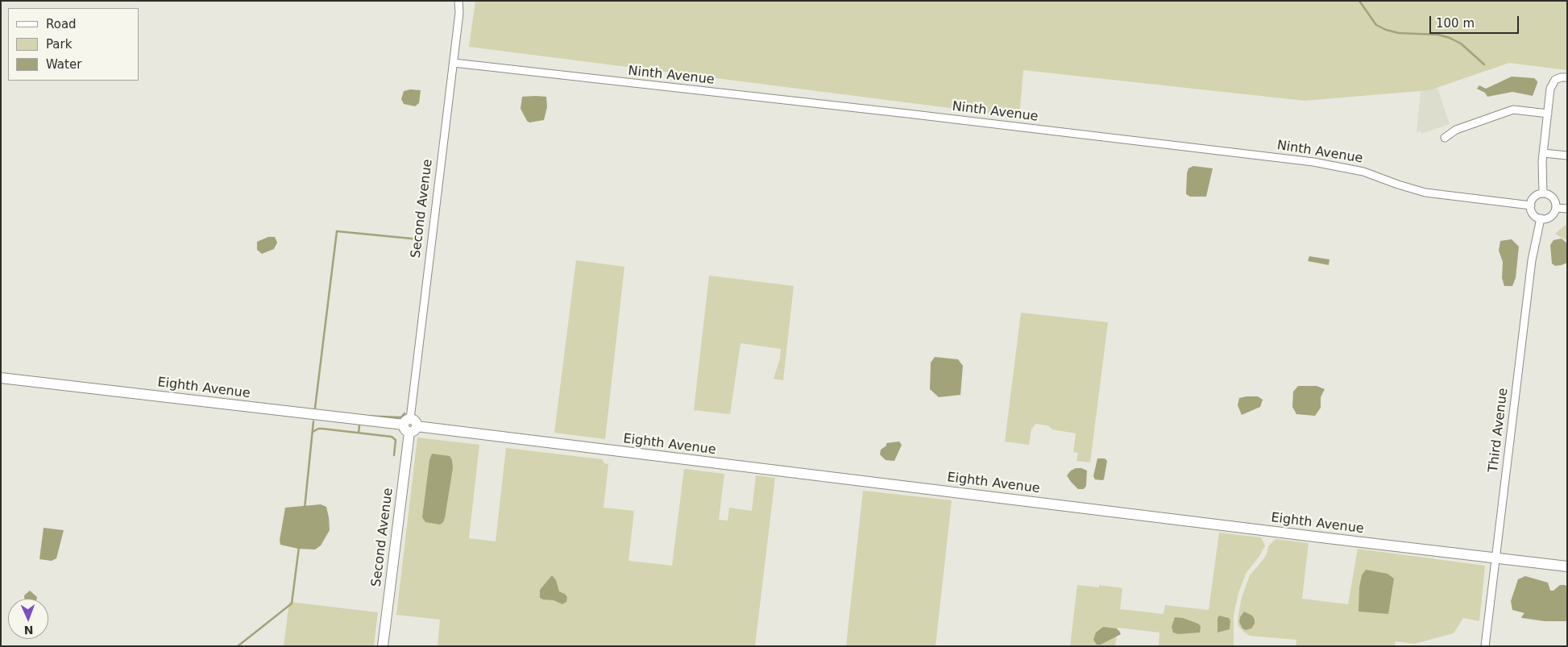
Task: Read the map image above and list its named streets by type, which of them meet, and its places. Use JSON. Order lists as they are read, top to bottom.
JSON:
{
  "streets": {
    "main road": ["Second Avenue", "Eighth Avenue"],
    "street": ["Ninth Avenue", "Third Avenue"]
  },
  "crossings": [
    ["Ninth Avenue", "Second Avenue"],
    ["Ninth Avenue", "Third Avenue"],
    ["Second Avenue", "Eighth Avenue"],
    ["Eighth Avenue", "Third Avenue"]
  ],
  "legend": ["Road", "Park", "Water"],
  "scale_bar": "100 m",
  "north": "bottom"
}
